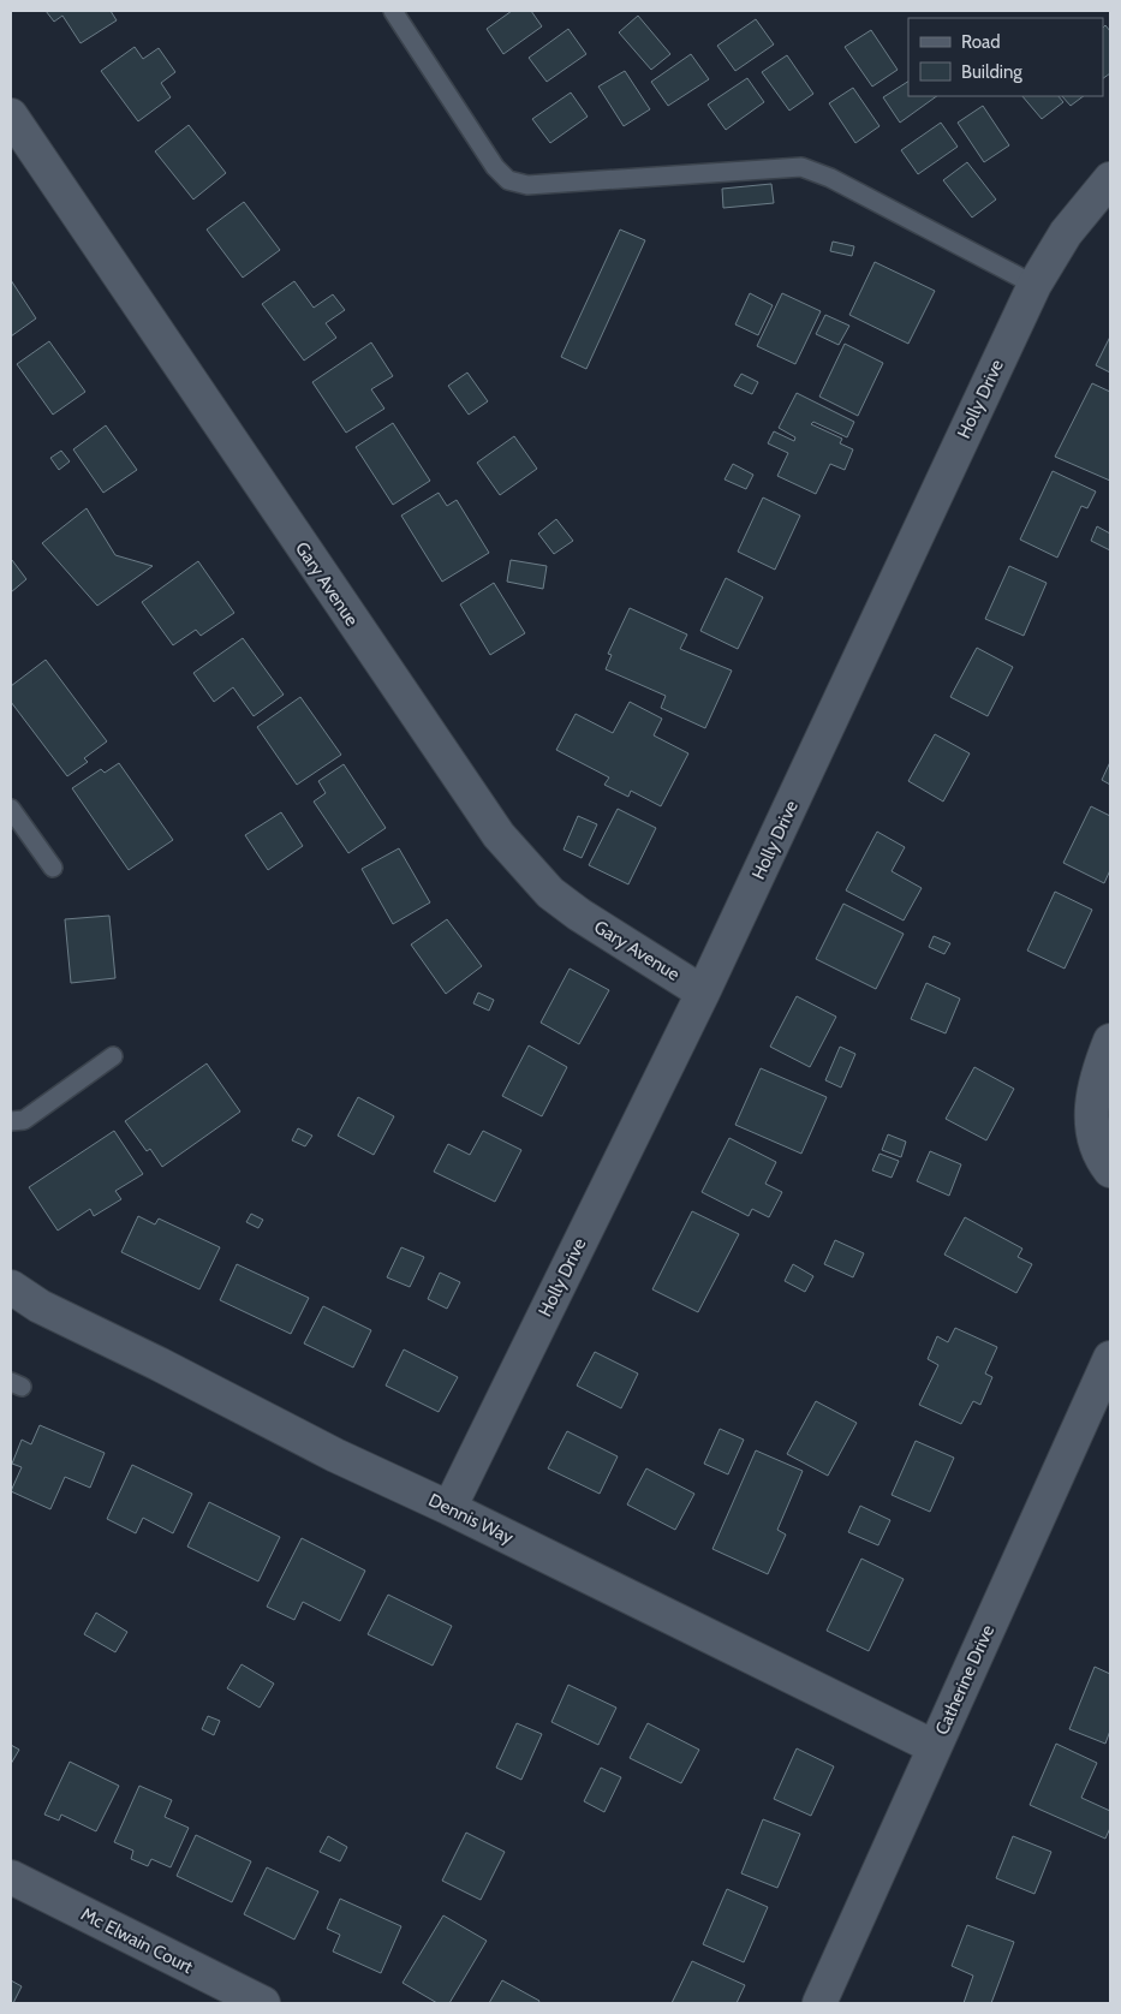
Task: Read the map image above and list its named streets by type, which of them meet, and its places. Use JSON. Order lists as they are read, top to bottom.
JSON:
{
  "streets": {
    "street": [
      "Holly Drive",
      "Gary Avenue",
      "Dennis Way",
      "Catherine Drive",
      "Mc Elwain Court"
    ]
  },
  "crossings": [
    ["Holly Drive", "Gary Avenue"],
    ["Holly Drive", "Dennis Way"],
    ["Dennis Way", "Catherine Drive"]
  ],
  "legend": ["Road", "Building"]
}
